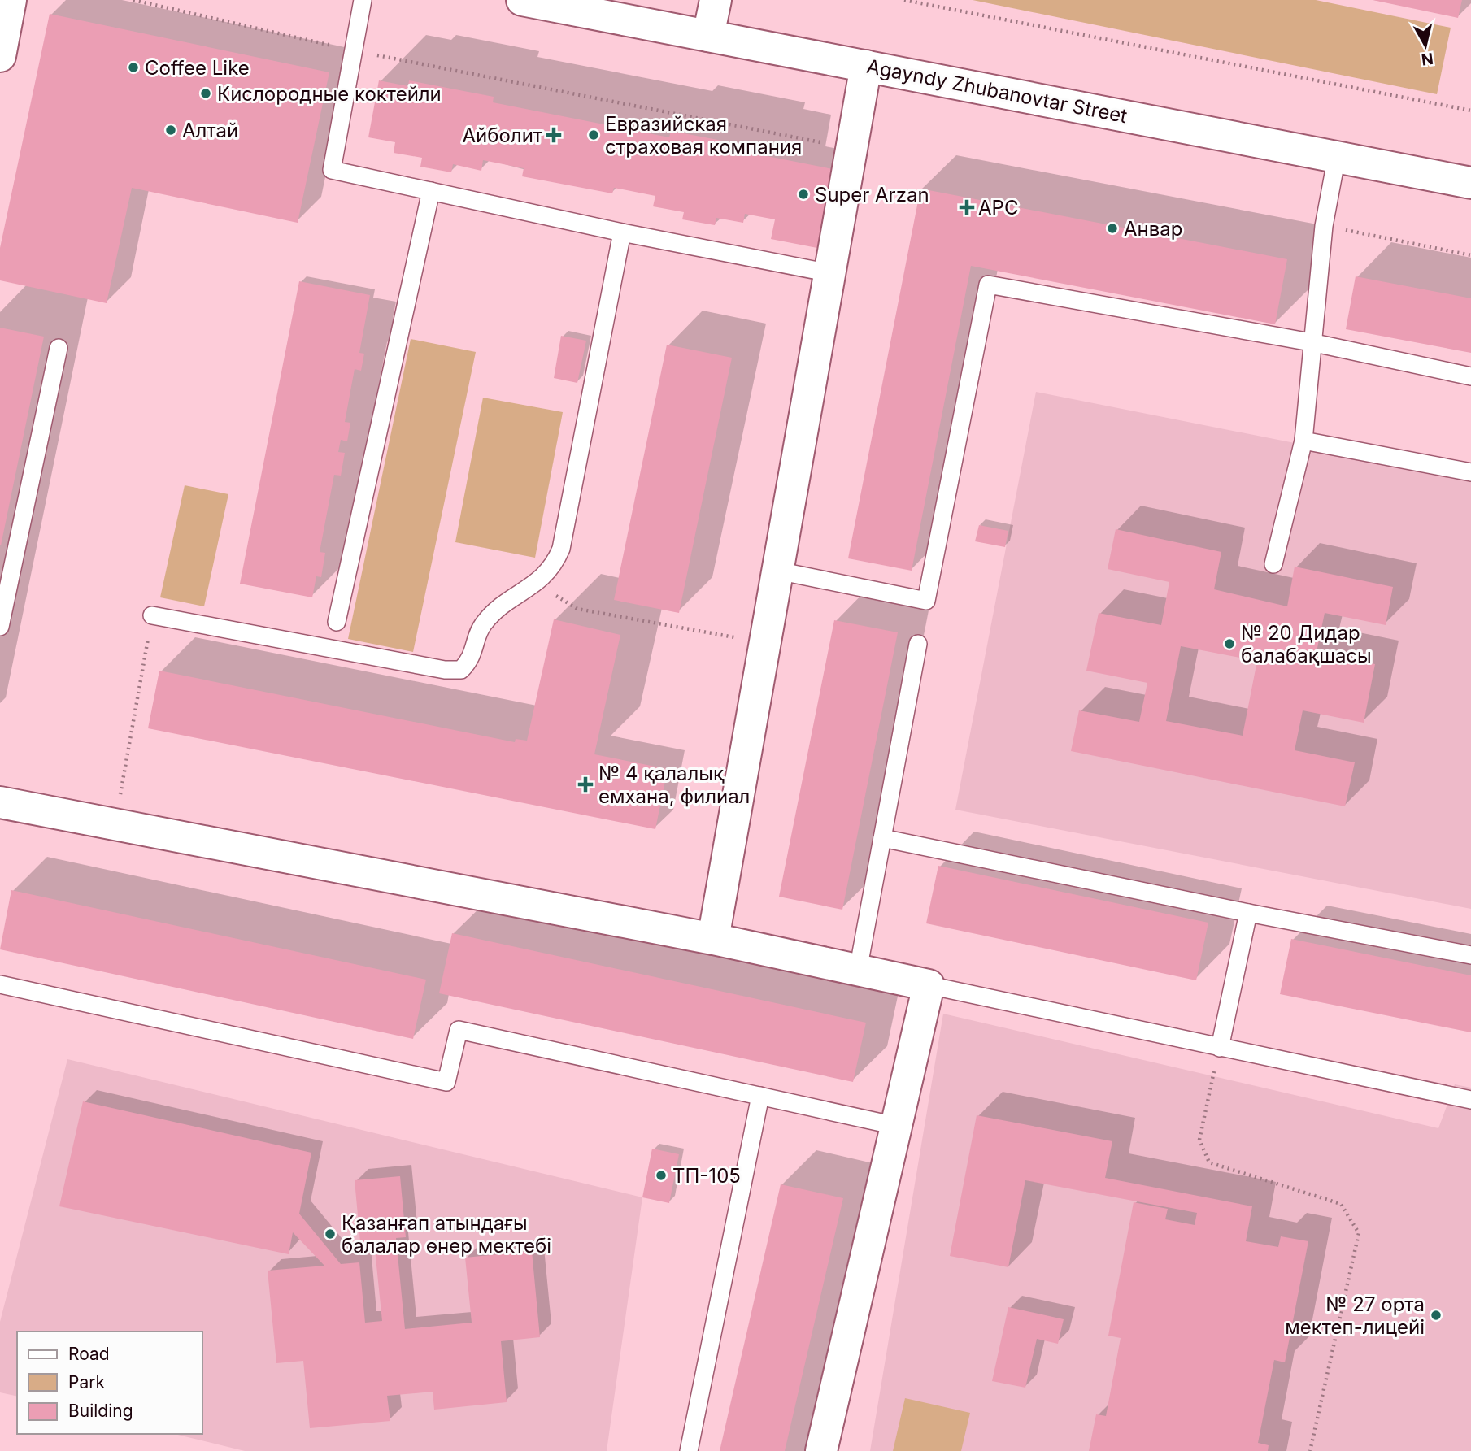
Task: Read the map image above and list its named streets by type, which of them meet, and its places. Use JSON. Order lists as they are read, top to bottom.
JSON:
{
  "streets": {
    "street": ["Agayndy Zhubanovtar Street"]
  },
  "places": {
    "other": [
      "Coffee Like",
      "Кислородные коктейли",
      "Алтай",
      "Евразийская страховая компания",
      "Super Arzan",
      "Анвар",
      "№ 20 Дидар балабақшасы",
      "ТП-105",
      "Қазанғап атындағы балалар өнер мектебі",
      "№ 27 орта мектеп-лицейі"
    ],
    "health": ["Айболит", "АРС", "№ 4 қалалық емхана, филиал"]
  },
  "legend": ["Road", "Park", "Building"],
  "north": "bottom"
}
